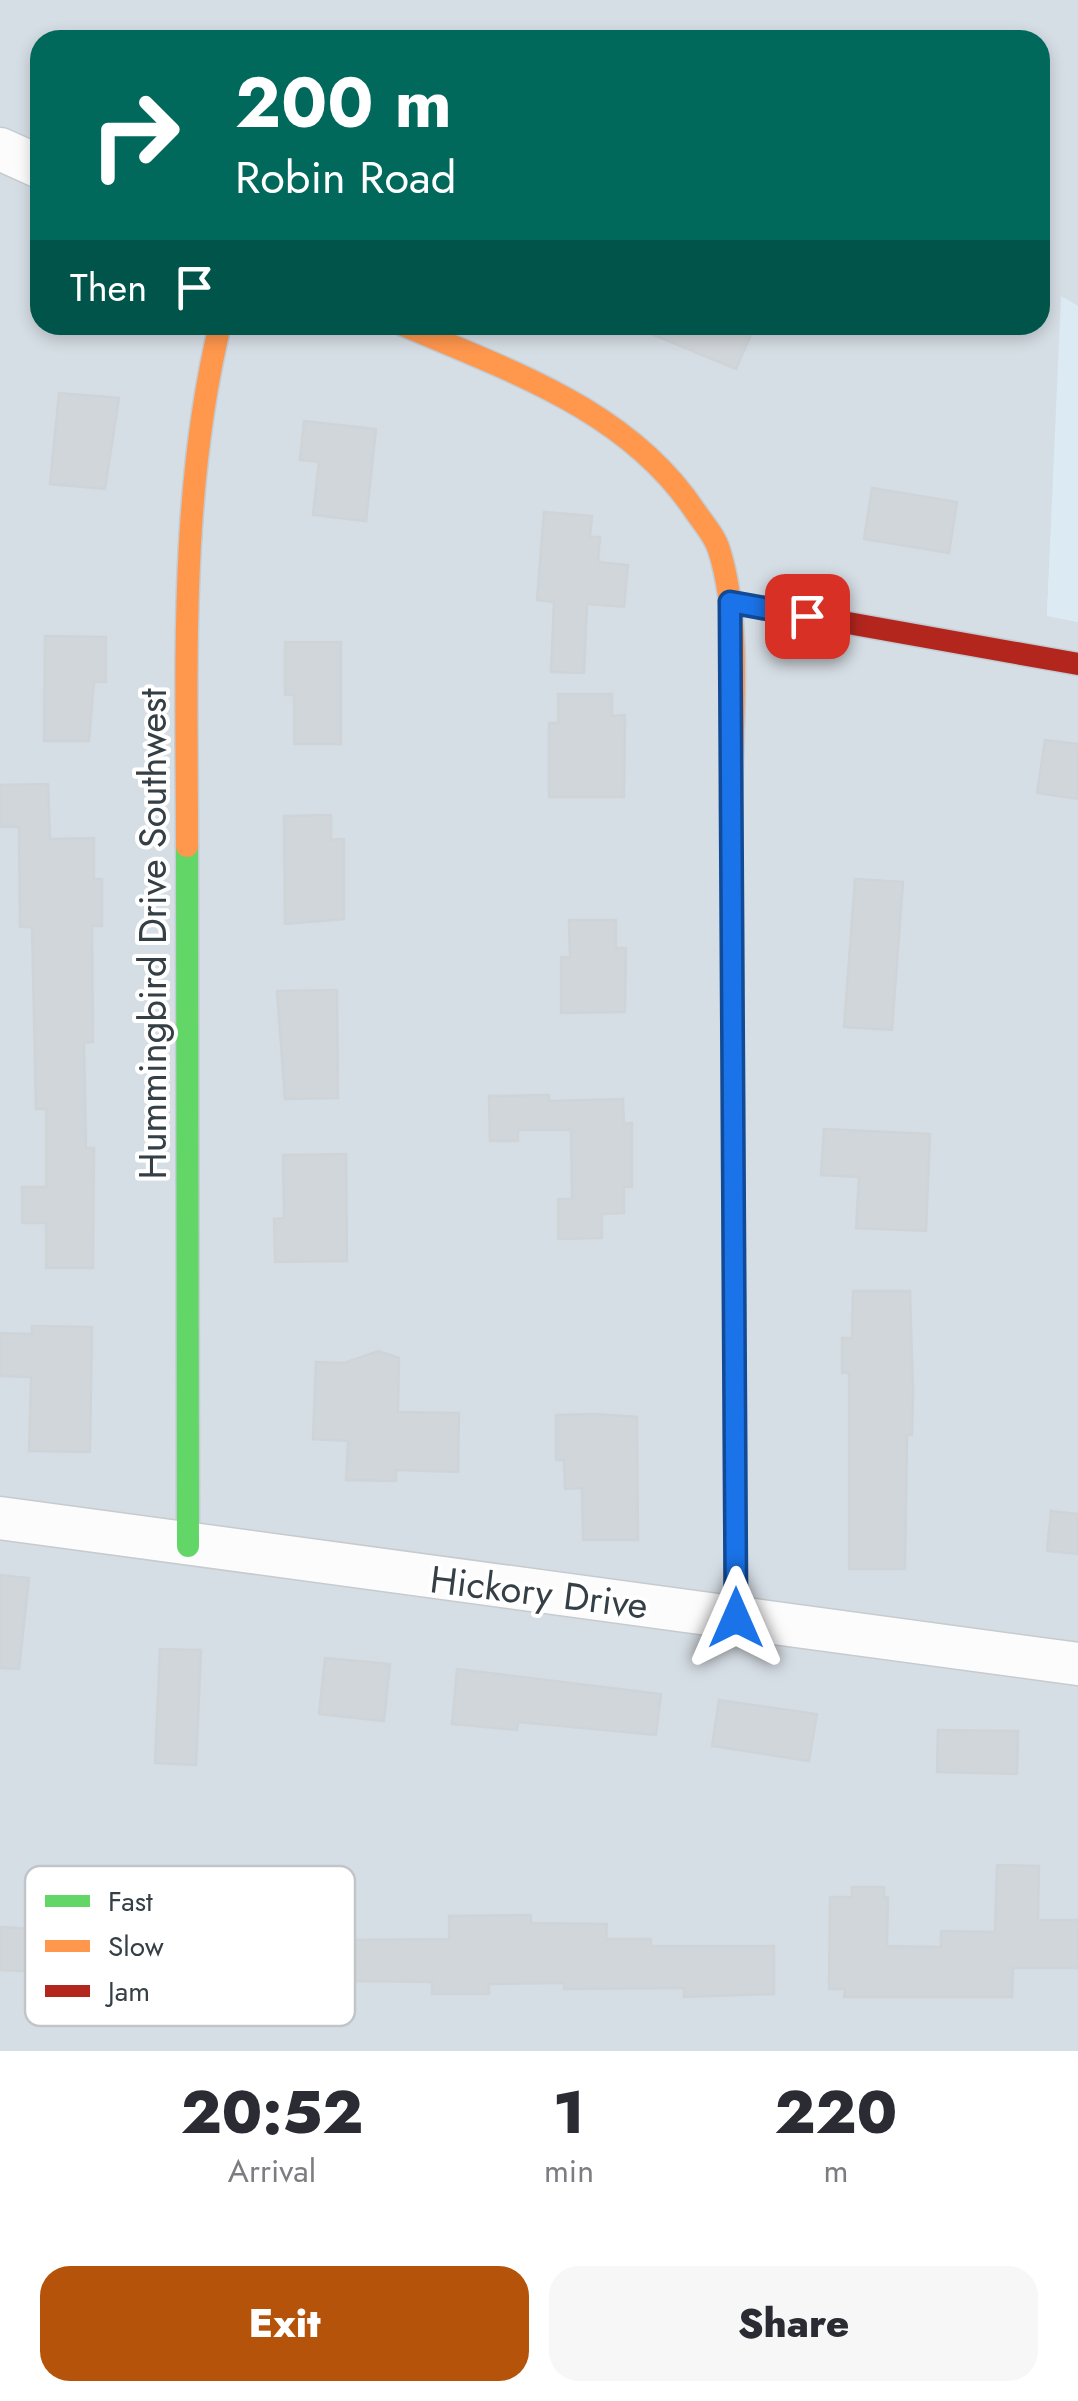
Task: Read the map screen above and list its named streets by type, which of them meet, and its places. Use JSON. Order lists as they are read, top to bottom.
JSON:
{
  "streets": {
    "street": ["Hummingbird Drive Southwest", "Hickory Drive"]
  },
  "crossings": [
    ["Hummingbird Drive Southwest", "Hickory Drive"]
  ],
  "legend": ["Fast", "Slow", "Jam"],
  "page": {
    "turn": ["200 m", "Robin Road"],
    "then": "Then",
    "eta": [
      "20:52",
      "Arrival",
      "1",
      "min",
      "220",
      "m"
    ],
    "buttons": ["Exit", "Share"]
  }
}
